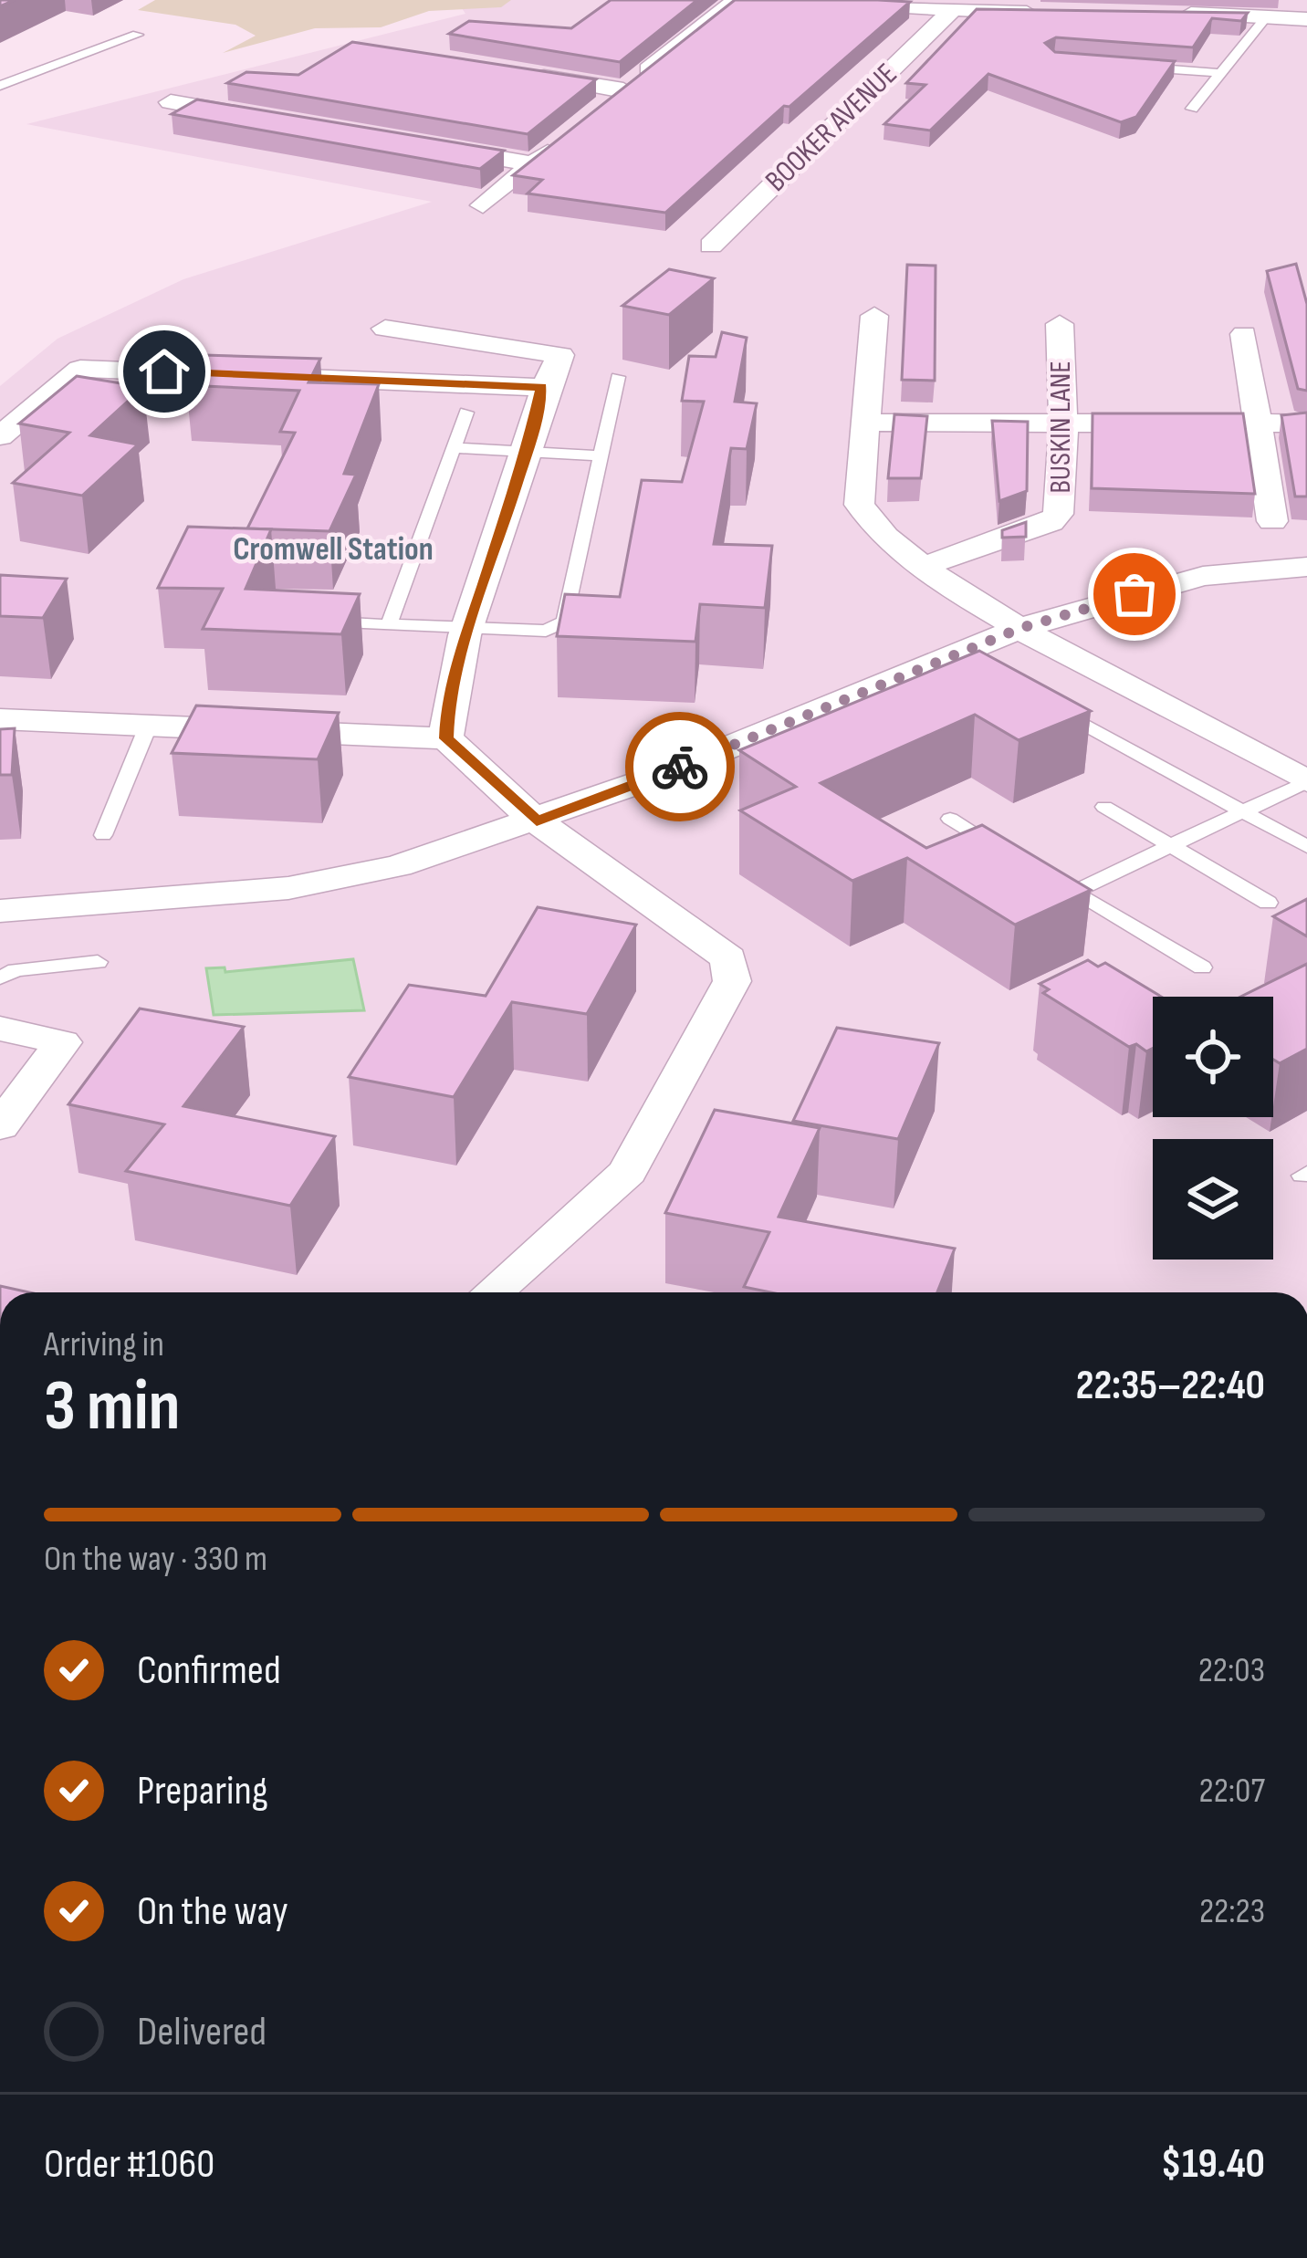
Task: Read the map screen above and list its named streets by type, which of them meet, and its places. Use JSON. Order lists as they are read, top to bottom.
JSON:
{
  "streets": {
    "street": ["BOOKER AVENUE", "BUSKIN LANE"]
  },
  "districts": ["Cromwell Station"],
  "page": {
    "heading": ["3 min", "Arriving in", "22:35–22:40"],
    "panel": ["Order #1060", "$19.40"],
    "bar": "On the way · 330 m",
    "list": [
      ["Confirmed", "22:03"],
      ["Preparing", "22:07"],
      ["On the way", "22:23"],
      "Delivered"
    ]
  }
}
